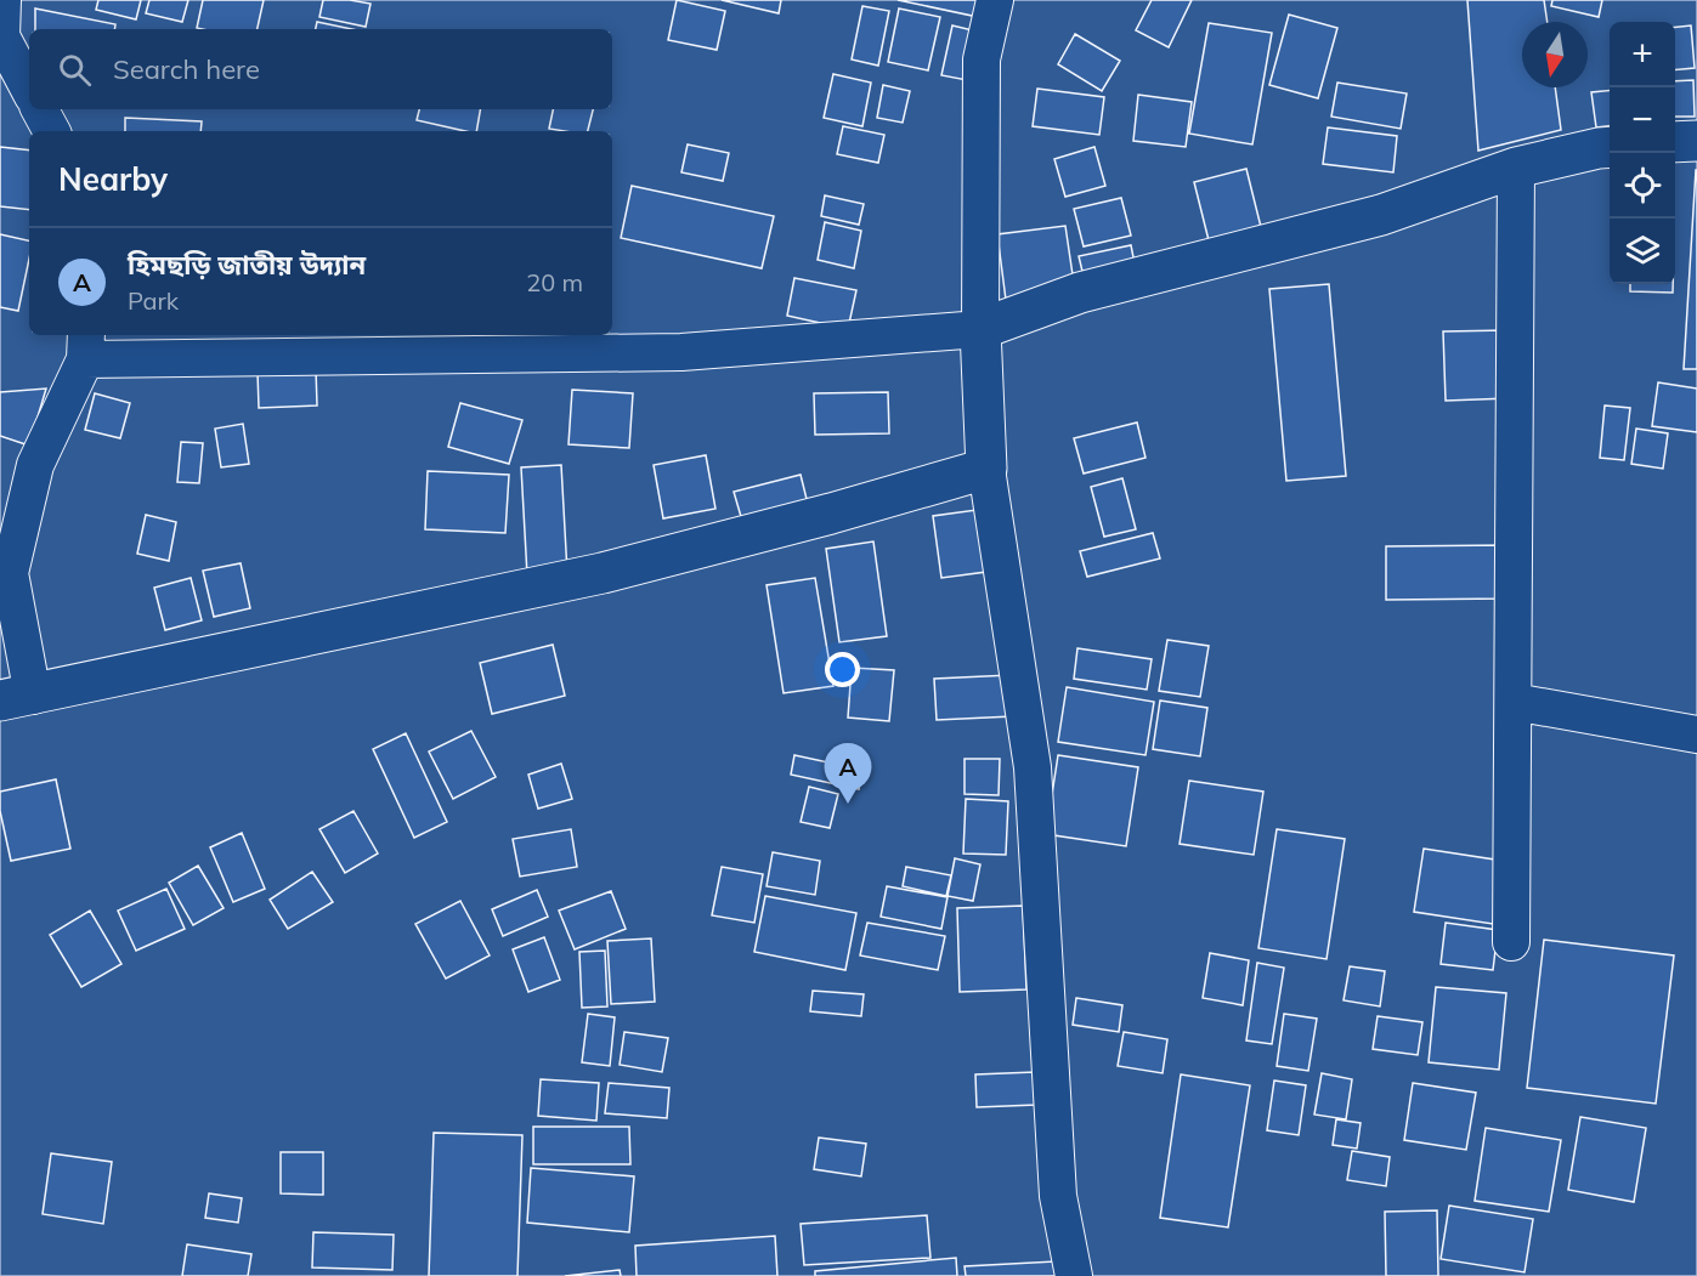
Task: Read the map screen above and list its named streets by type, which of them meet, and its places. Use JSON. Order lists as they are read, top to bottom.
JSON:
{
  "north": "bottom",
  "page": {
    "map_buttons": ["+", "−"],
    "search": "Search here",
    "heading": "Nearby",
    "list": [
      {
        "mark": "A",
        "name": "হিমছড়ি জাতীয় উদ্যান",
        "note": "Park",
        "value": "20 m"
      }
    ],
    "pins": "A"
  }
}
